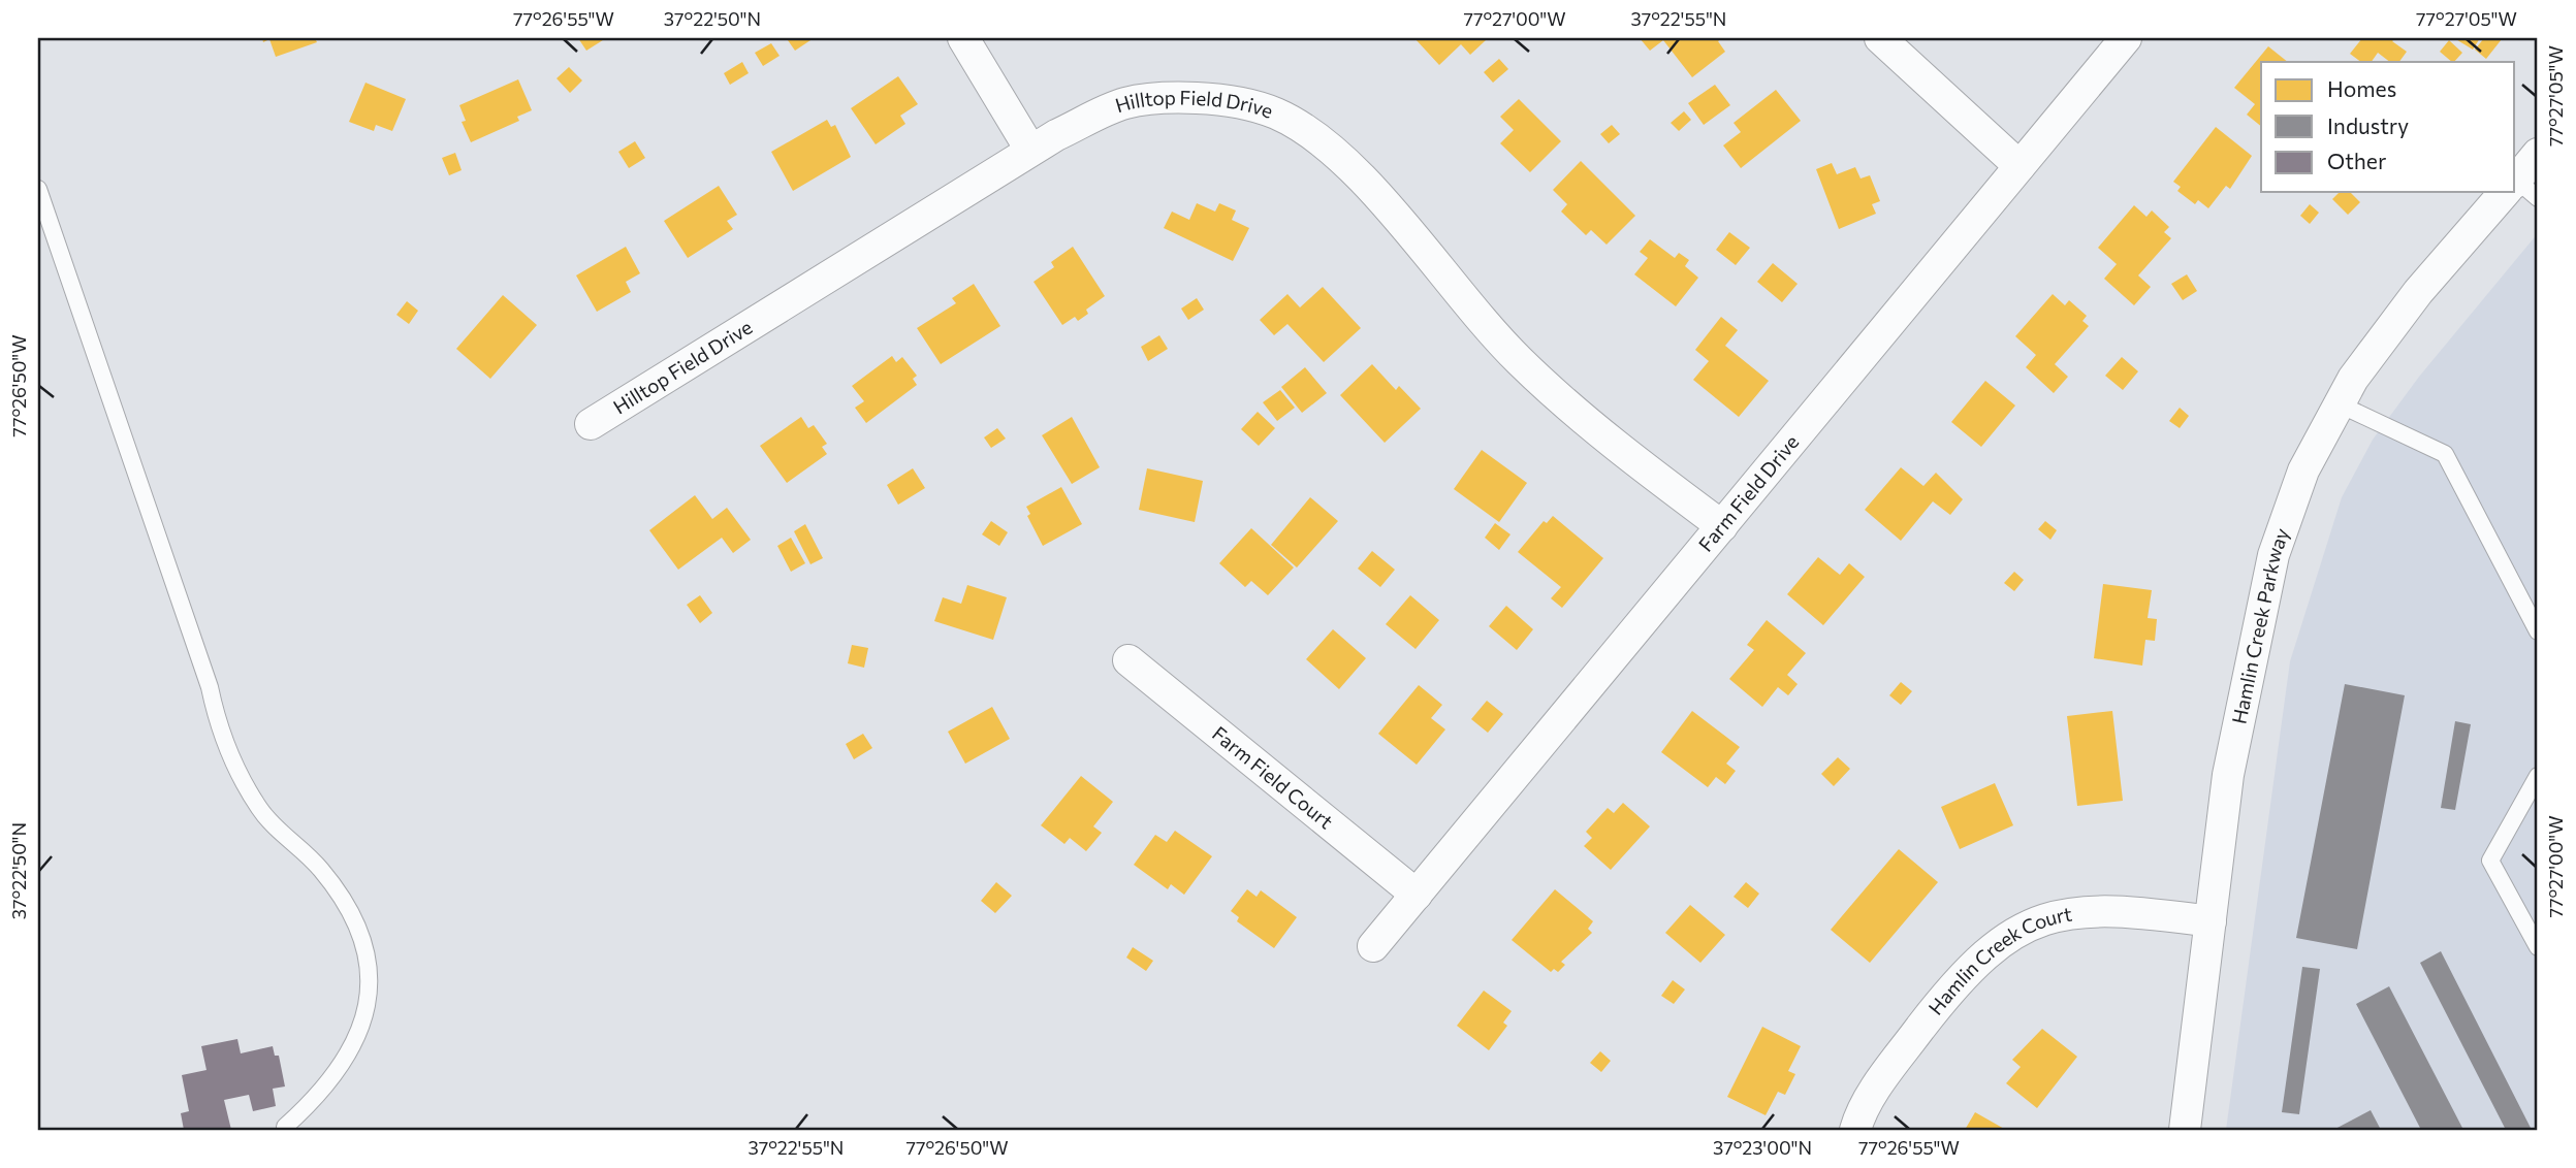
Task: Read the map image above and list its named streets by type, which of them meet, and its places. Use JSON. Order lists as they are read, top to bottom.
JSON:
{
  "streets": {
    "street": [
      "Hilltop Field Drive",
      "Farm Field Drive",
      "Hamlin Creek Parkway",
      "Farm Field Court",
      "Hamlin Creek Court"
    ]
  },
  "crossings": [
    ["Hilltop Field Drive", "Farm Field Drive"],
    ["Farm Field Drive", "Farm Field Court"],
    ["Hamlin Creek Parkway", "Hamlin Creek Court"]
  ],
  "legend": ["Homes", "Industry", "Other"],
  "coordinates": [
    "77°26'55\"W",
    "37°22'50\"N",
    "77°27'00\"W",
    "37°22'55\"N",
    "77°27'05\"W",
    "77°26'50\"W",
    "37°23'00\"N"
  ]
}
